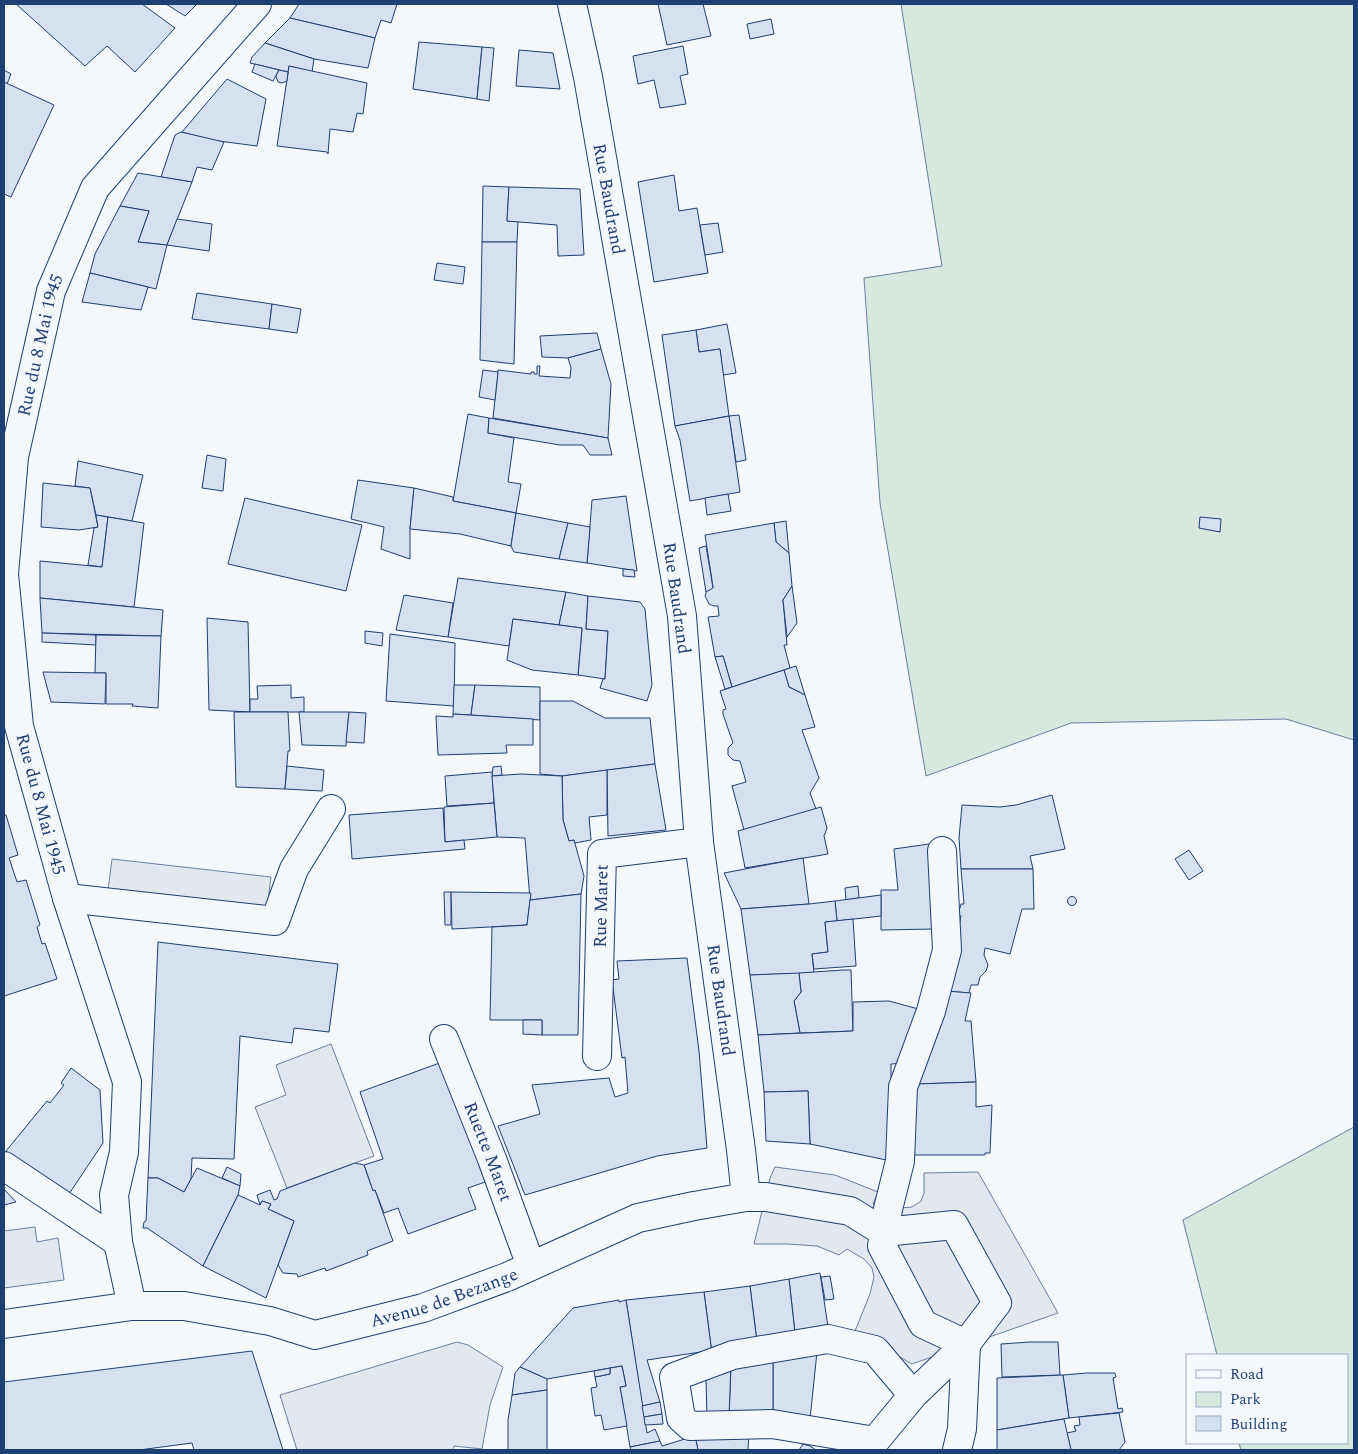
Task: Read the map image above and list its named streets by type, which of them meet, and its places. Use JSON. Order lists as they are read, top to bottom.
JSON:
{
  "streets": {
    "street": [
      "Rue Baudrand",
      "Rue du 8 Mai 1945",
      "Rue Maret",
      "Ruette Maret",
      "Avenue de Bezange"
    ]
  },
  "crossings": [
    ["Rue Baudrand", "Rue Maret"],
    ["Rue Baudrand", "Avenue de Bezange"],
    ["Rue du 8 Mai 1945", "Avenue de Bezange"],
    ["Ruette Maret", "Avenue de Bezange"]
  ],
  "legend": ["Road", "Park", "Building"]
}
